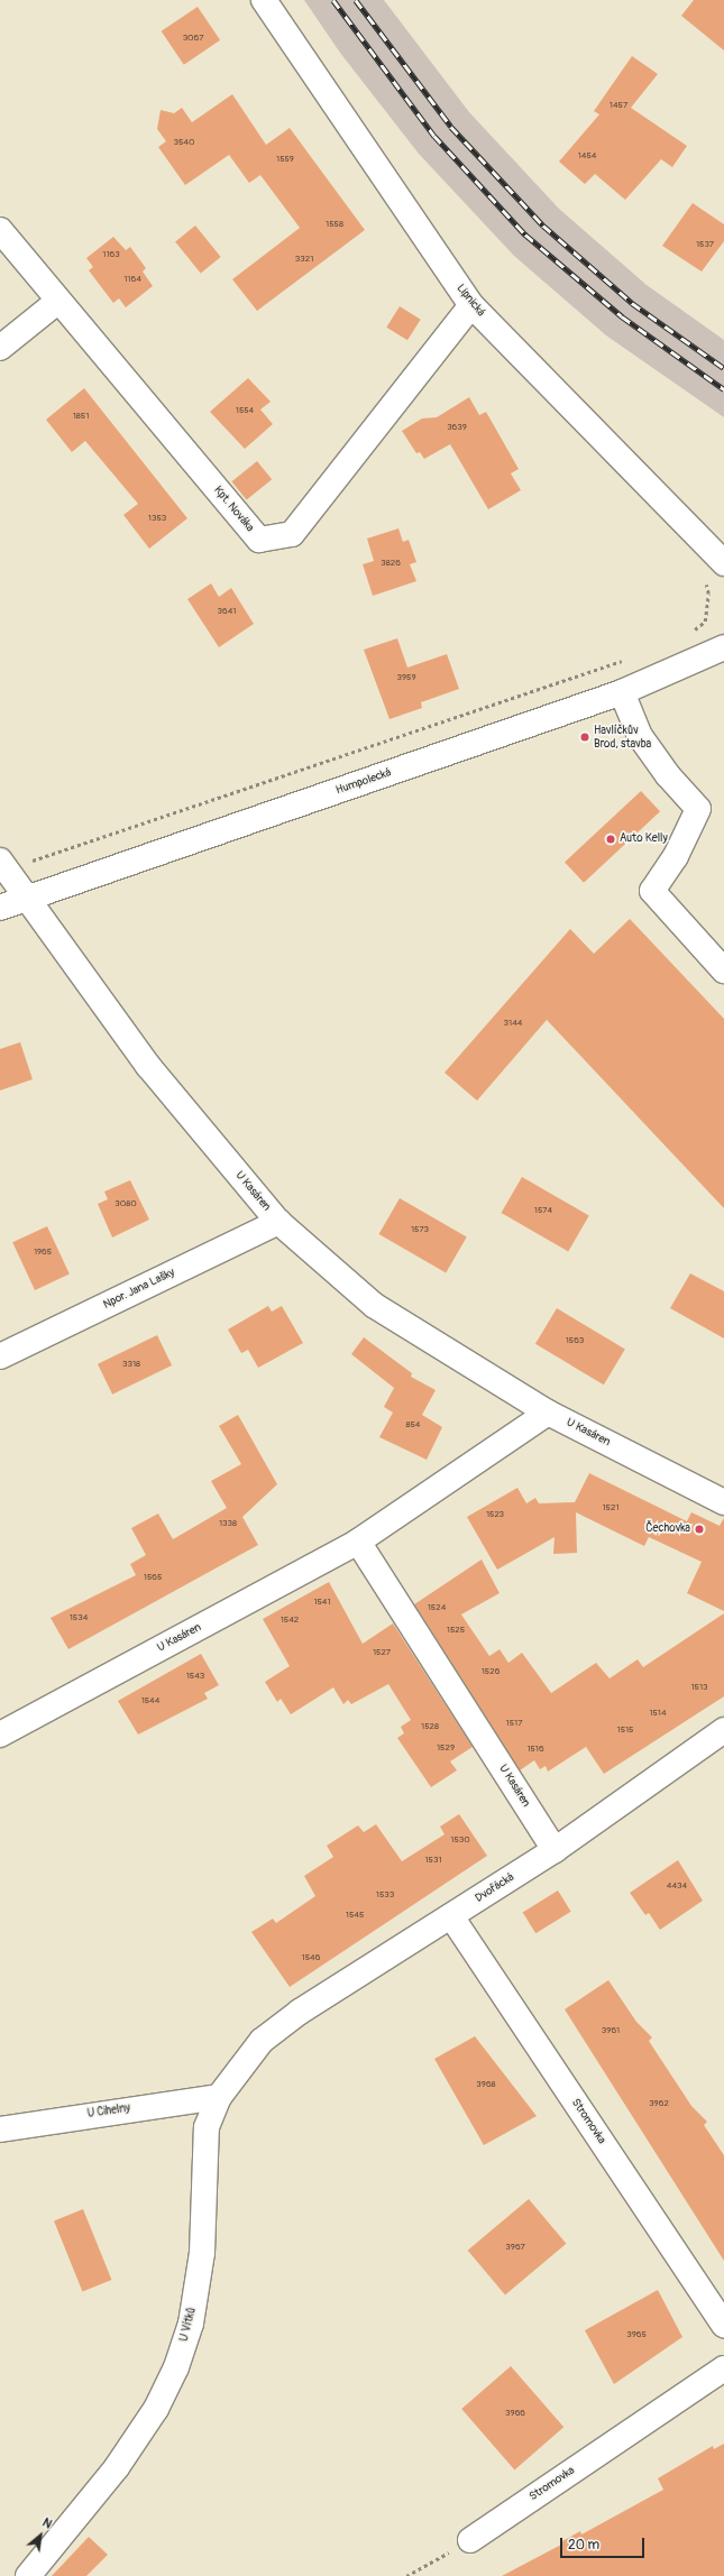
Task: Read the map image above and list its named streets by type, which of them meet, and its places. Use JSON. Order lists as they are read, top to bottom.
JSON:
{
  "streets": {
    "street": [
      "Lipnická",
      "Kpt. Nováka",
      "Humpolecká",
      "U Kasáren",
      "Npor. Jana Lašky",
      "Dvořácká",
      "U Cihelny",
      "Stromovka",
      "U Vítků"
    ]
  },
  "crossings": [
    ["Lipnická", "Kpt. Nováka"],
    ["Humpolecká", "U Kasáren"],
    ["U Kasáren", "Npor. Jana Lašky"],
    ["U Kasáren", "Dvořácká"],
    ["Dvořácká", "Stromovka"],
    ["Dvořácká", "U Vítků"],
    ["U Cihelny", "U Vítků"]
  ],
  "places": ["Havlíčkův Brod, stavba", "Auto Kelly", "Čechovka"],
  "house_numbers": [
    "3067",
    "1457",
    "3540",
    "1454",
    "1559",
    "1558",
    "1537",
    "1163",
    "3321",
    "1164",
    "1554",
    "1851",
    "3639",
    "1353",
    "3826",
    "3641",
    "3959",
    "3144",
    "3080",
    "1574",
    "1573",
    "1965",
    "1563",
    "3318",
    "854",
    "1521",
    "1523",
    "1338",
    "1565",
    "1541",
    "1524",
    "1534",
    "1542",
    "1525",
    "1527",
    "1526",
    "1543",
    "1513",
    "1544",
    "1514",
    "1517",
    "1528",
    "1515",
    "1529",
    "1516",
    "1530",
    "1531",
    "4434",
    "1533",
    "1545",
    "1546",
    "3961",
    "3968",
    "3962",
    "3967",
    "3965",
    "3966"
  ],
  "scale_bar": "20 m",
  "north": "top right"
}
